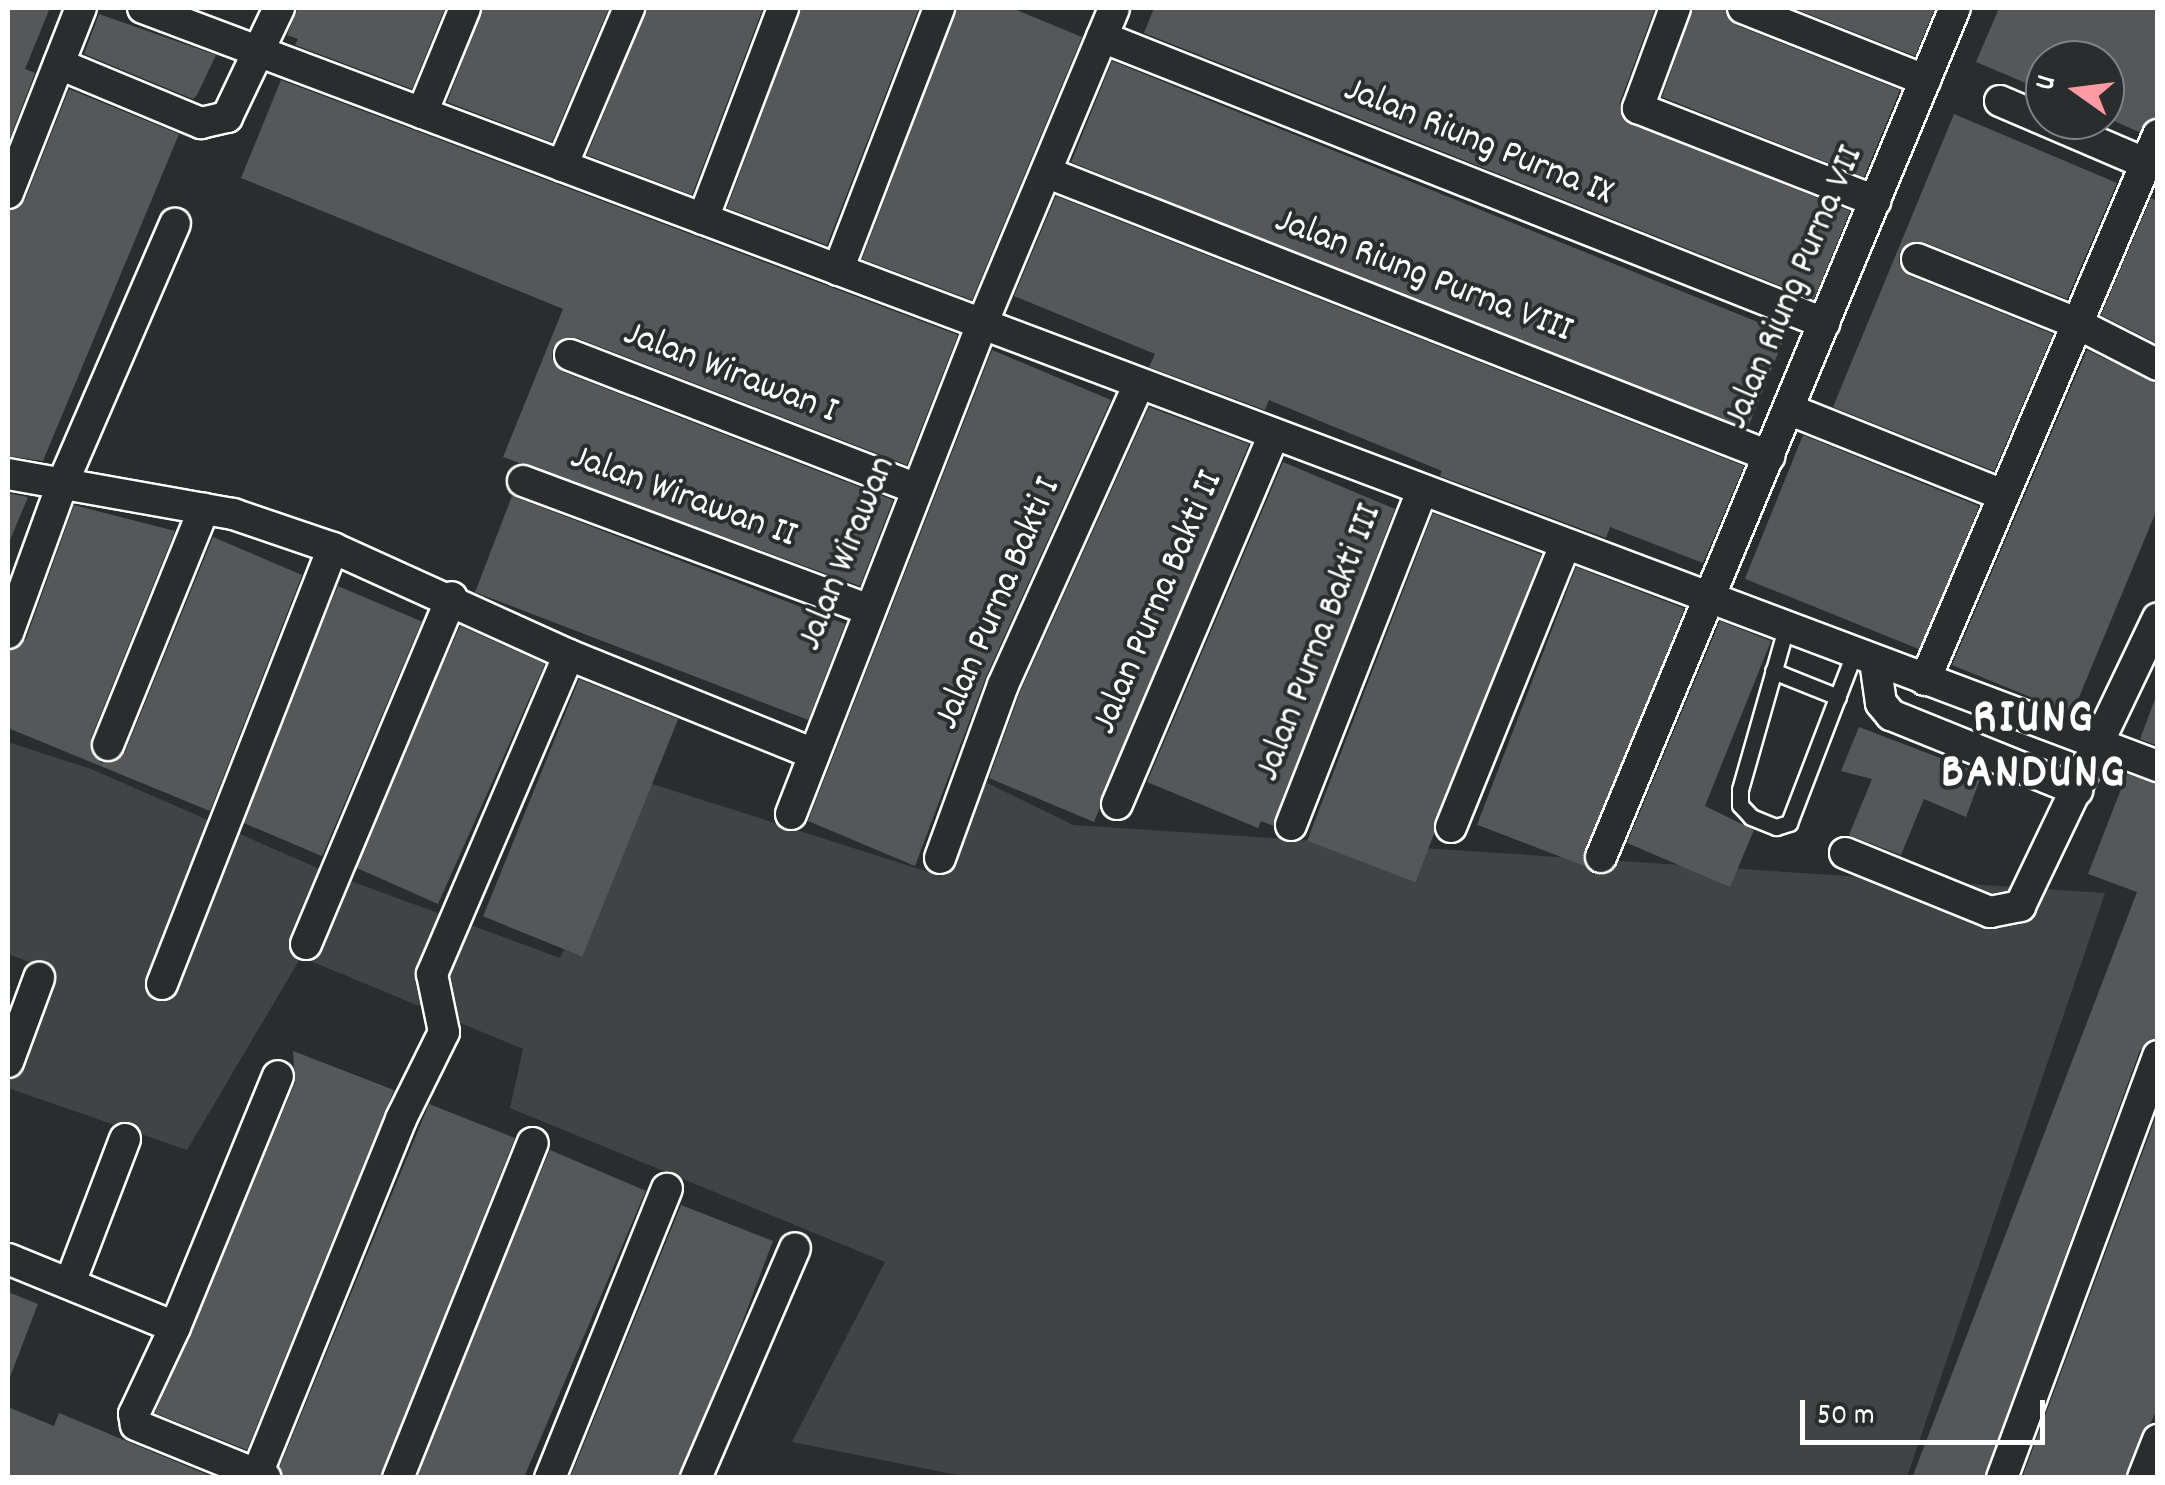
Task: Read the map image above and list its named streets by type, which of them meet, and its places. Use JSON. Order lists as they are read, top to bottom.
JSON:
{
  "streets": {
    "street": [
      "Jalan Riung Purna IX",
      "Jalan Riung Purna VIII",
      "Jalan Riung Purna VII",
      "Jalan Wirawan I",
      "Jalan Wirawan II",
      "Jalan Wirawan",
      "Jalan Purna Bakti II",
      "Jalan Purna Bakti I",
      "Jalan Purna Bakti III"
    ]
  },
  "crossings": [
    ["Jalan Riung Purna IX", "Jalan Riung Purna VII"],
    ["Jalan Riung Purna IX", "Jalan Wirawan"],
    ["Jalan Riung Purna VIII", "Jalan Riung Purna VII"],
    ["Jalan Riung Purna VIII", "Jalan Wirawan"],
    ["Jalan Wirawan I", "Jalan Wirawan"],
    ["Jalan Wirawan II", "Jalan Wirawan"]
  ],
  "districts": ["RIUNG BANDUNG"],
  "scale_bar": "50 m",
  "north": "left"
}
